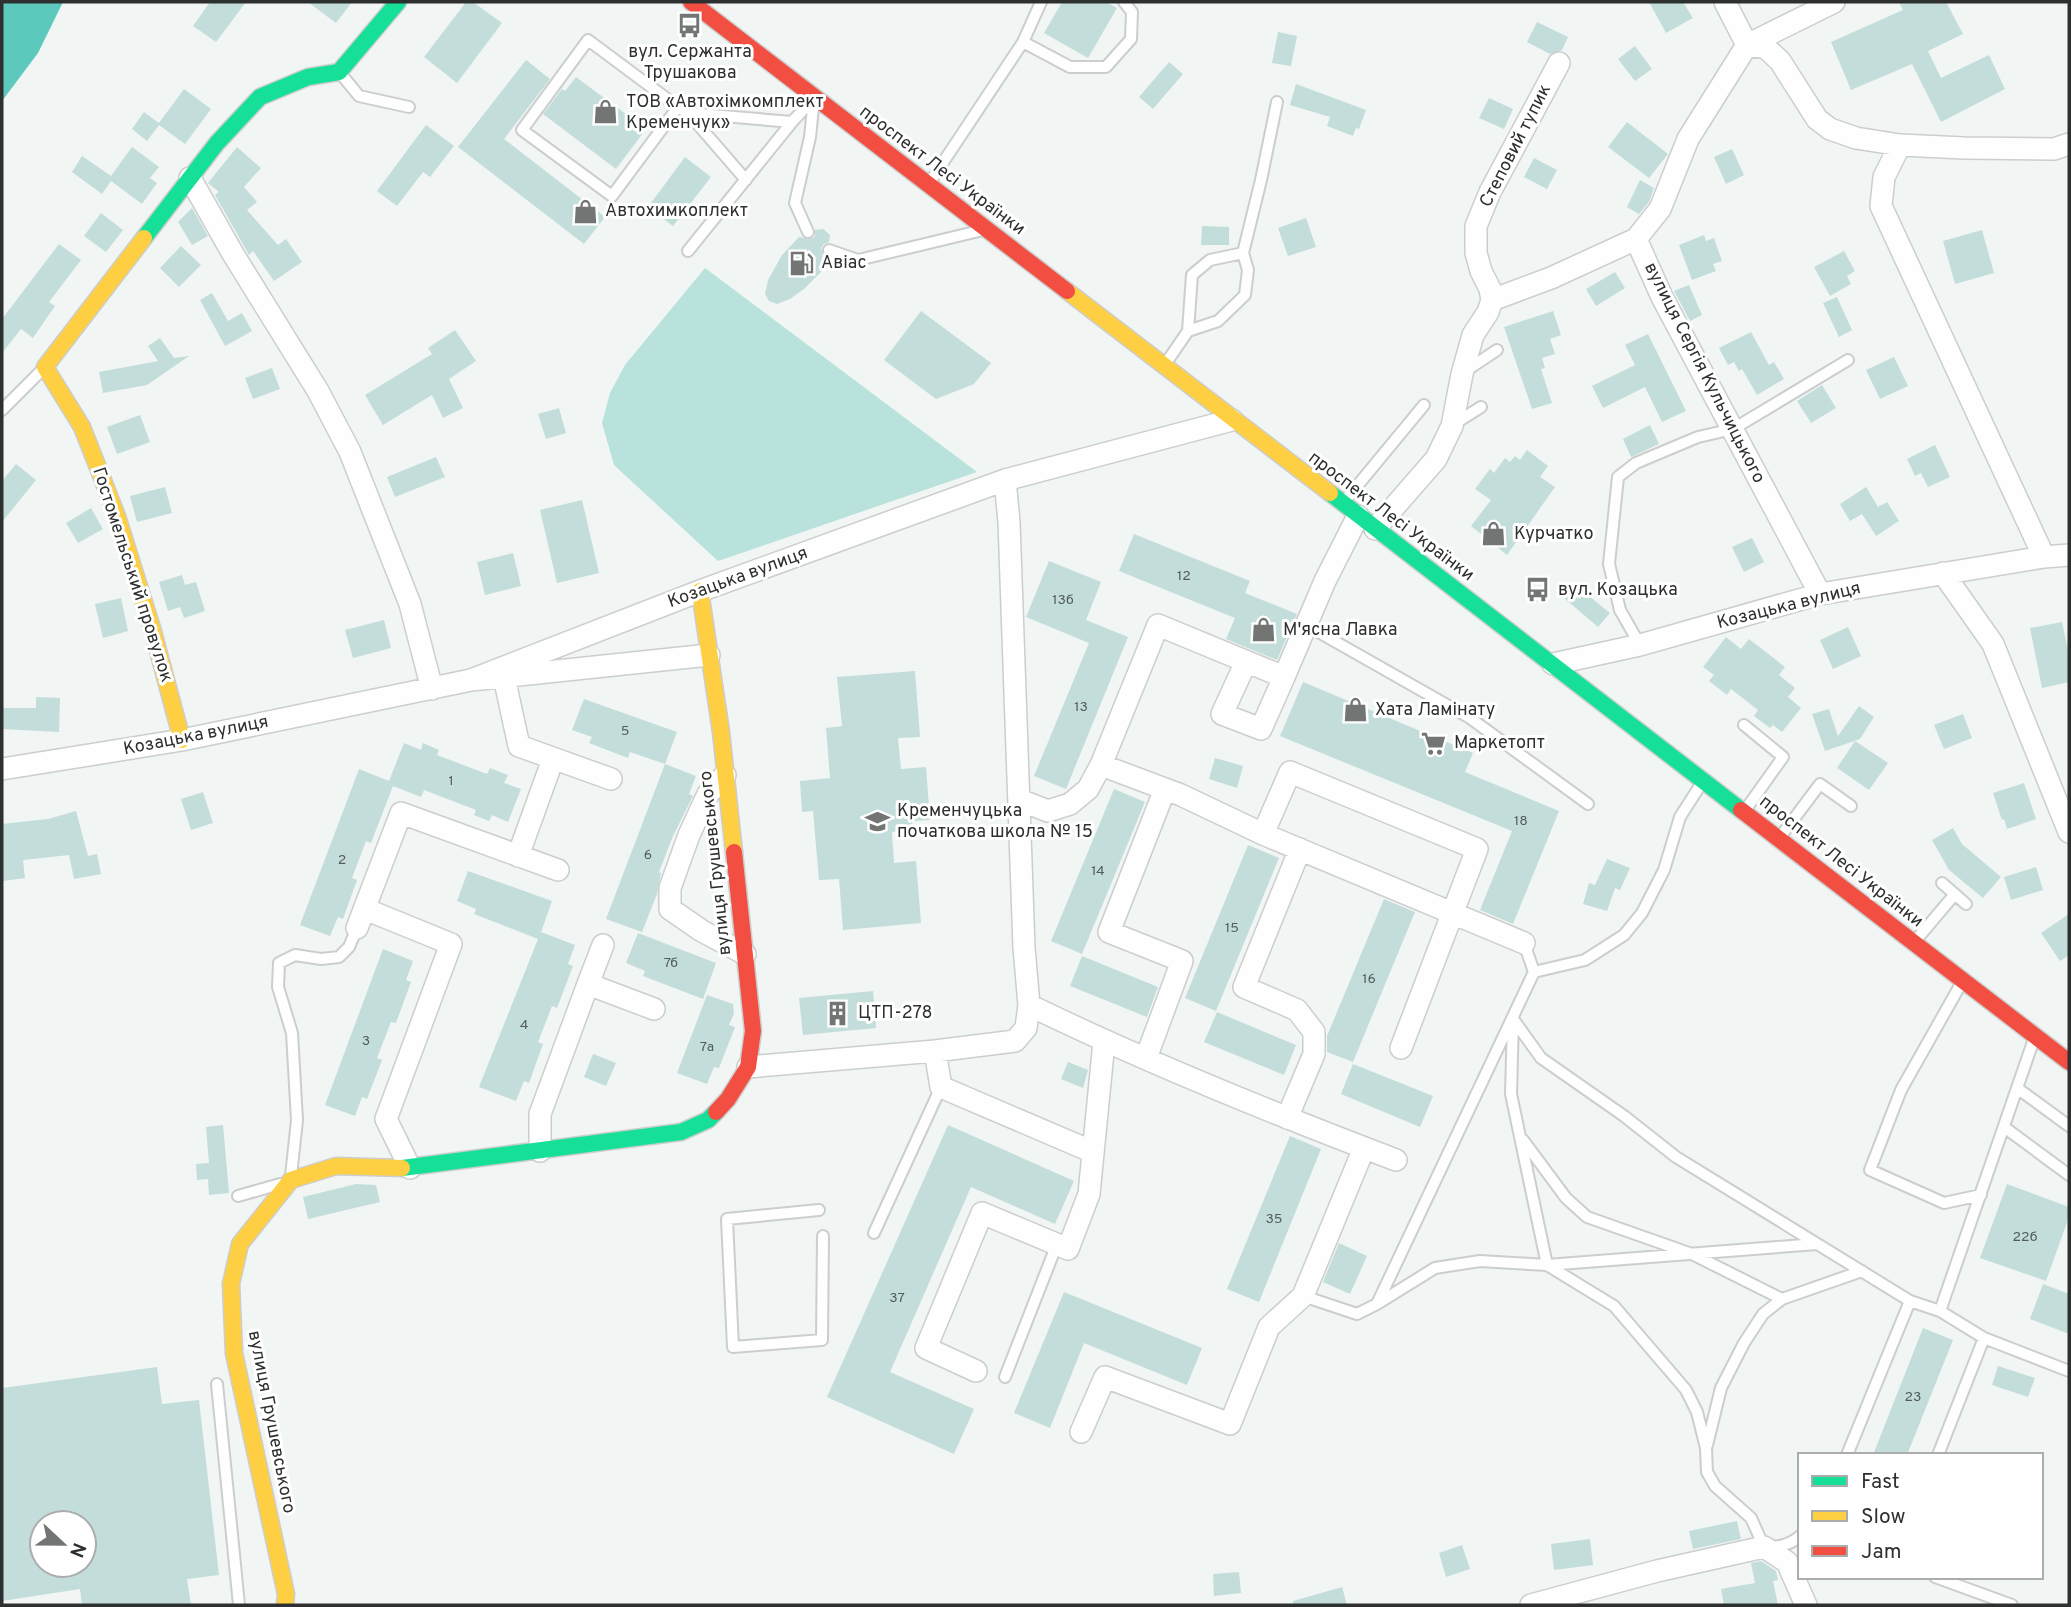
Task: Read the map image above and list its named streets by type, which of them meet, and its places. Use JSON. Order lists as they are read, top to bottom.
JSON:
{
  "streets": {
    "street": [
      "Степовий тупик",
      "проспект Лесі Українки",
      "вулиця Сергія Кульчицького",
      "Гостомельський провулок",
      "Козацька вулиця",
      "вулиця Грушевського"
    ]
  },
  "crossings": [
    ["проспект Лесі Українки", "Козацька вулиця"],
    ["вулиця Сергія Кульчицького", "Козацька вулиця"],
    ["Гостомельський провулок", "Козацька вулиця"],
    ["Козацька вулиця", "вулиця Грушевського"]
  ],
  "places": {
    "bus stop": ["вул. Сержанта Трушакова", "вул. Козацька"],
    "shop": [
      "ТОВ «Автохімкомплект Кременчук»",
      "Автохимкоплект",
      "Курчатко",
      "М'ясна Лавка",
      "Хата Ламінату"
    ],
    "fuel station": ["Авіас"],
    "supermarket": ["Маркетопт"],
    "school or university": ["Кременчуцька початкова школа № 15"],
    "building": ["ЦТП-278"]
  },
  "house_numbers": [
    "12",
    "13б",
    "13",
    "5",
    "1",
    "18",
    "6",
    "2",
    "14",
    "15",
    "7б",
    "16",
    "4",
    "3",
    "7а",
    "35",
    "22б",
    "37",
    "23"
  ],
  "legend": ["Fast", "Slow", "Jam"],
  "north": "right"
}
